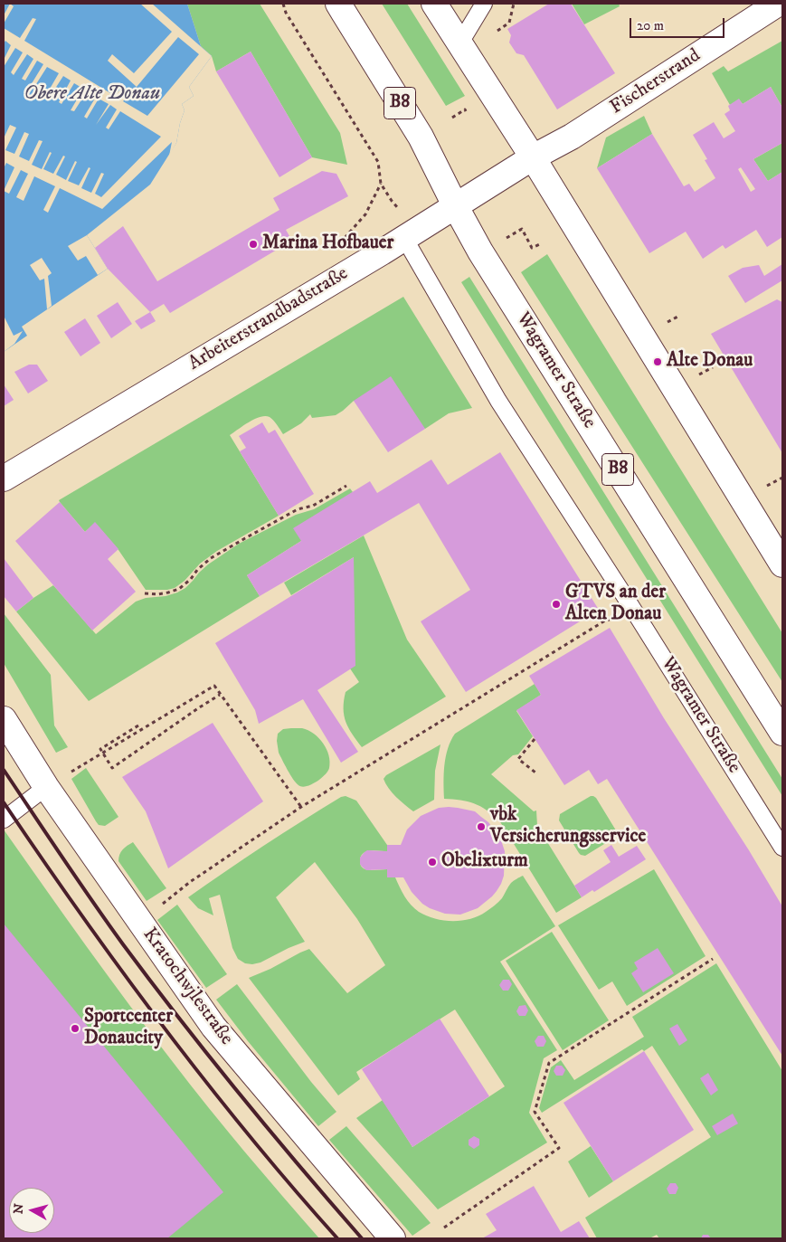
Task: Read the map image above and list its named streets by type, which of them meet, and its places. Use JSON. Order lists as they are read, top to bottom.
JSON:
{
  "streets": {
    "main road": [
      "Fischerstrand",
      "B8",
      "Arbeiterstrandbadstraße",
      "Wagramer Straße",
      "Kratochwjlestraße"
    ]
  },
  "crossings": [
    ["Fischerstrand", "Arbeiterstrandbadstraße"],
    ["Arbeiterstrandbadstraße", "Wagramer Straße"]
  ],
  "water": ["Obere Alte Donau"],
  "places": [
    "Marina Hofbauer",
    "Alte Donau",
    "GTVS an der Alten Donau",
    "vbk Versicherungsservice",
    "Obelixturm",
    "Sportcenter Donaucity"
  ],
  "scale_bar": "20 m",
  "north": "left"
}
